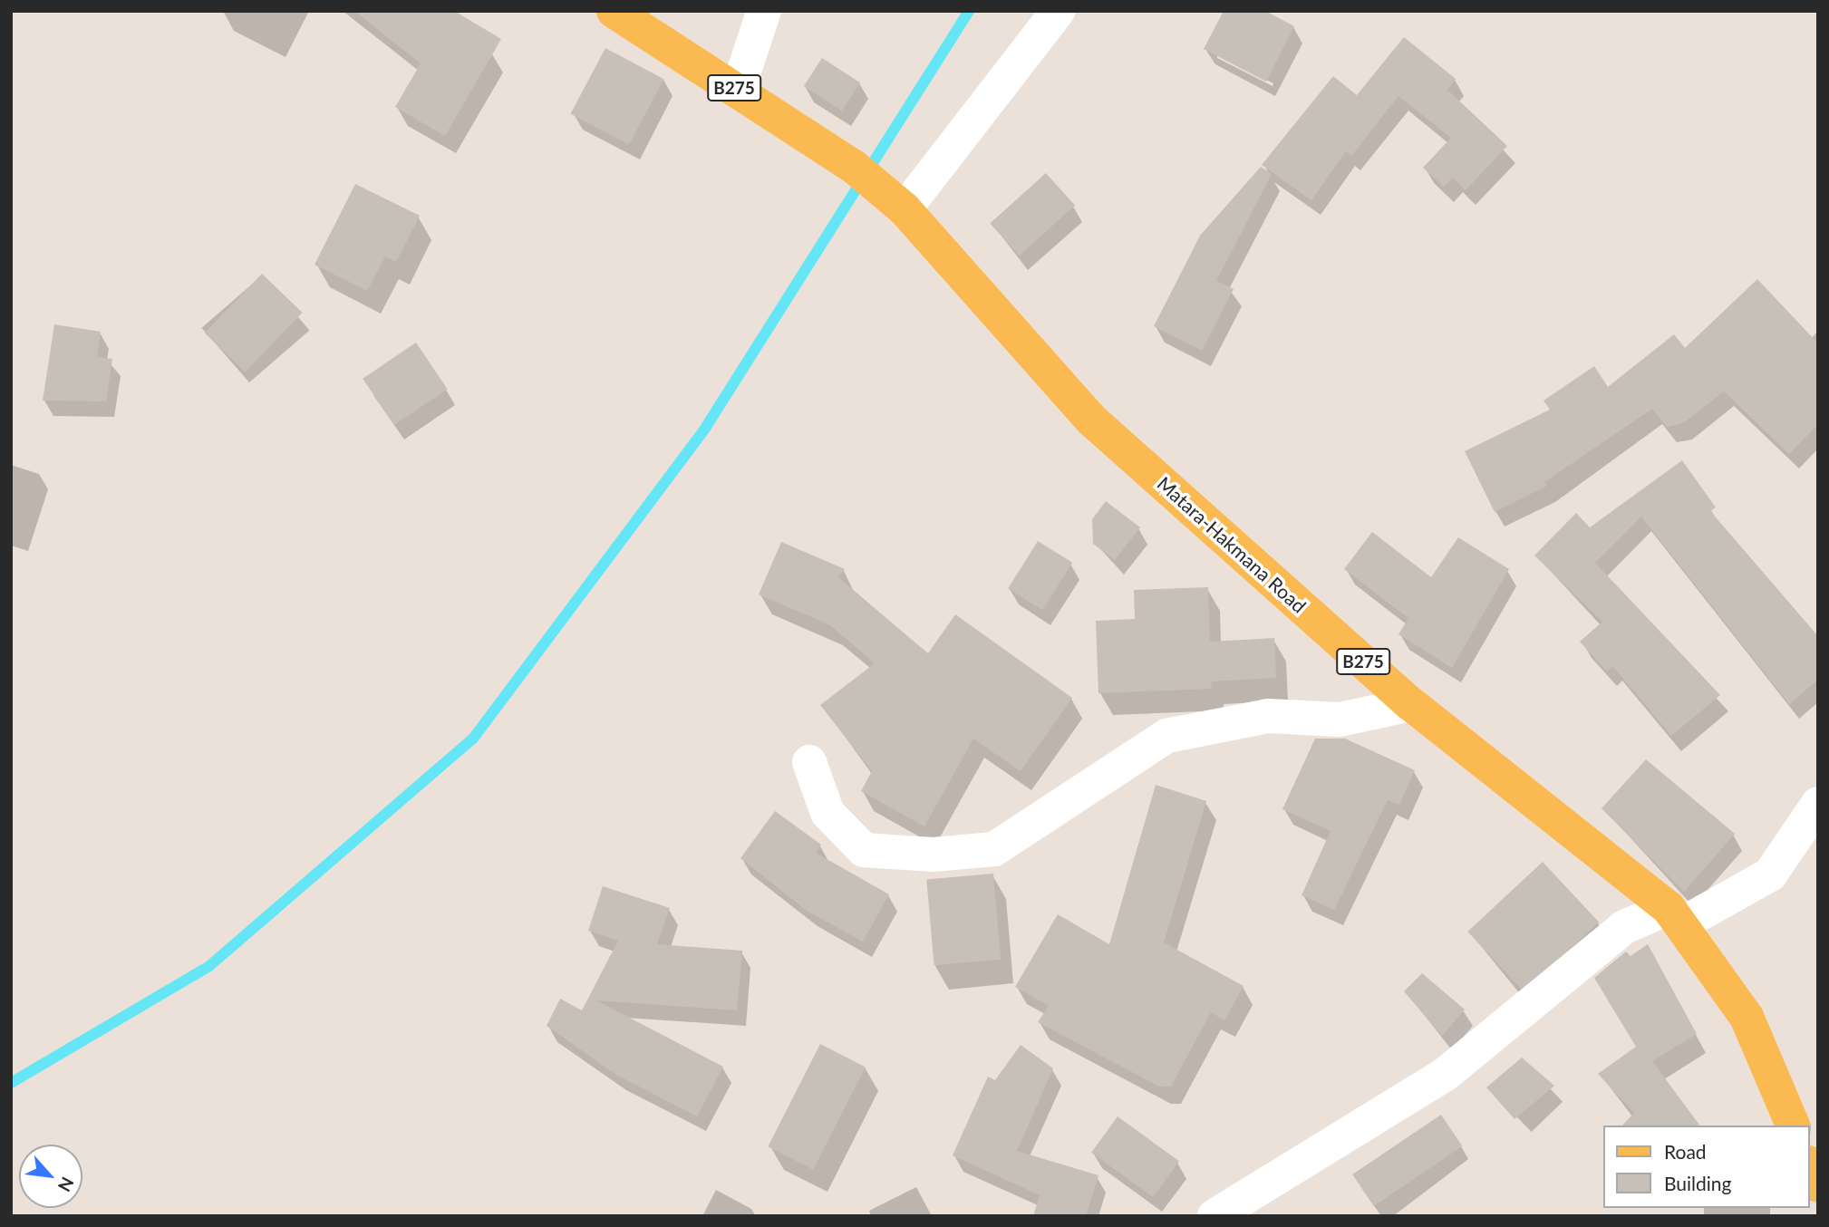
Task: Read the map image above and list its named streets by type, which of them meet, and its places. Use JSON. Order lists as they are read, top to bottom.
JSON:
{
  "streets": {
    "main road": ["B275", "Matara-Hakmana Road"]
  },
  "legend": ["Road", "Building"],
  "north": "bottom right"
}
